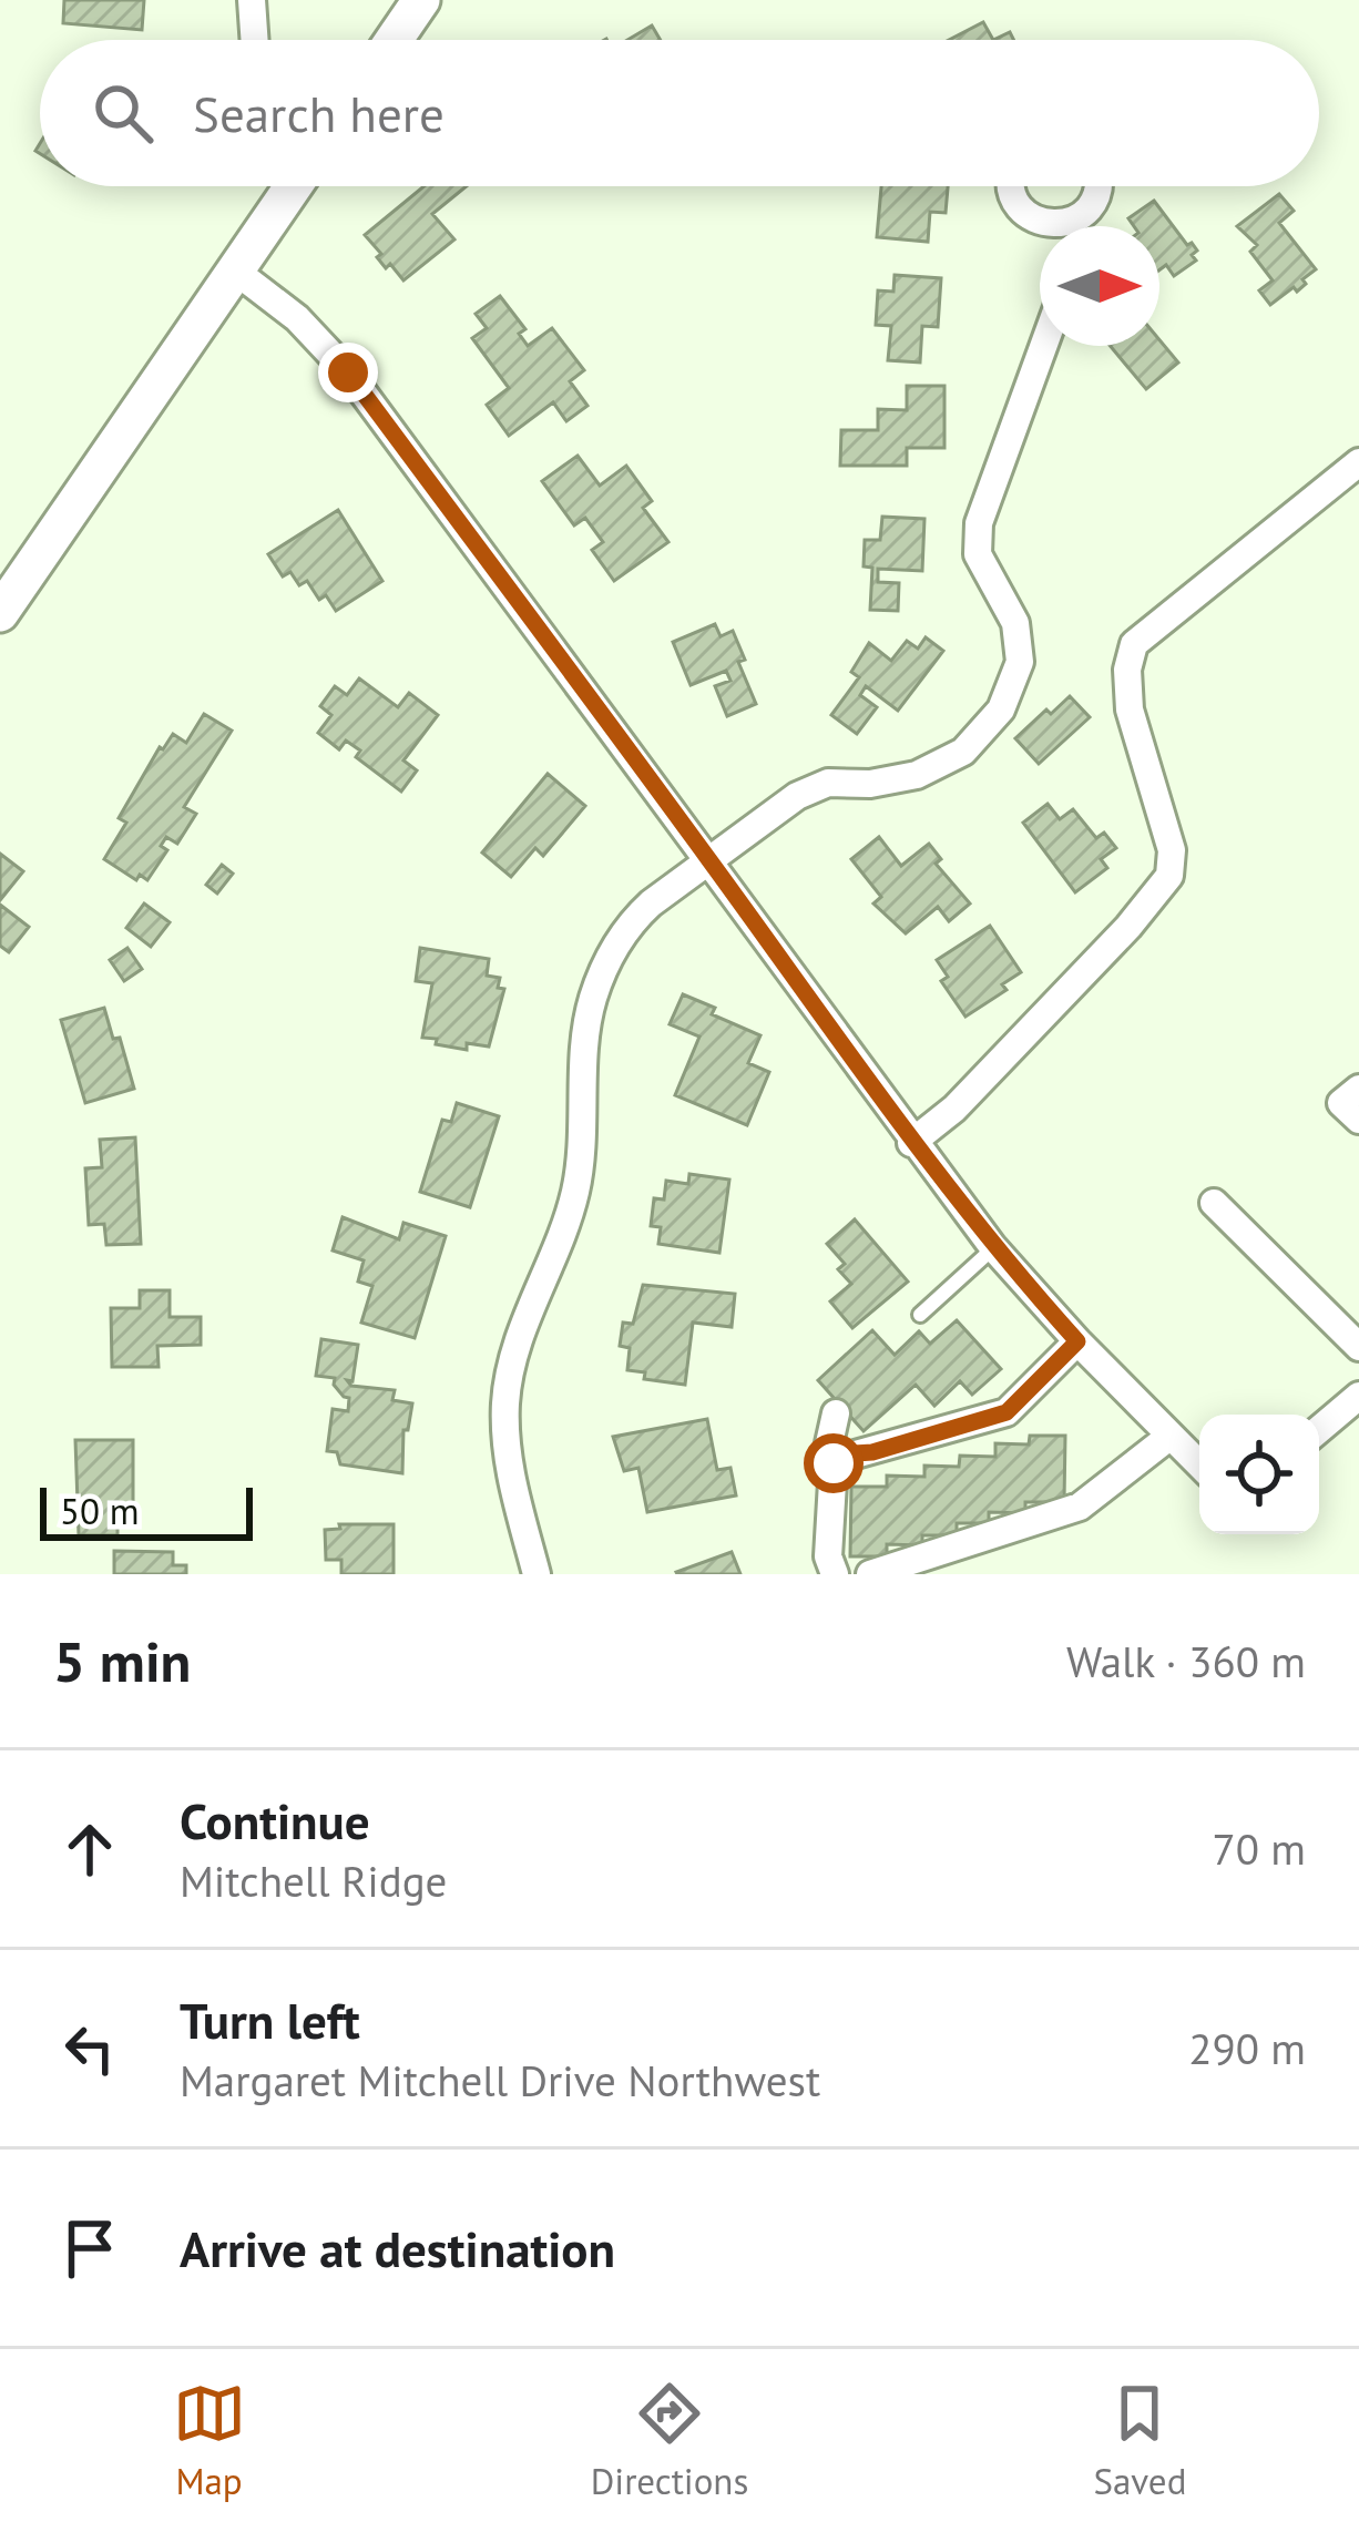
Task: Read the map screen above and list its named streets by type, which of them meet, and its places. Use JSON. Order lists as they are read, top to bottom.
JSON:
{
  "scale_bar": "50 m",
  "north": "right",
  "page": {
    "search": "Search here",
    "scale": "50 m",
    "heading": ["5 min", "Walk · 360 m"],
    "list": [
      ["Continue", "Mitchell Ridge", "70 m"],
      ["Turn left", "Margaret Mitchell Drive Northwest", "290 m"],
      "Arrive at destination"
    ],
    "nav": ["Map", "Directions", "Saved"]
  }
}
